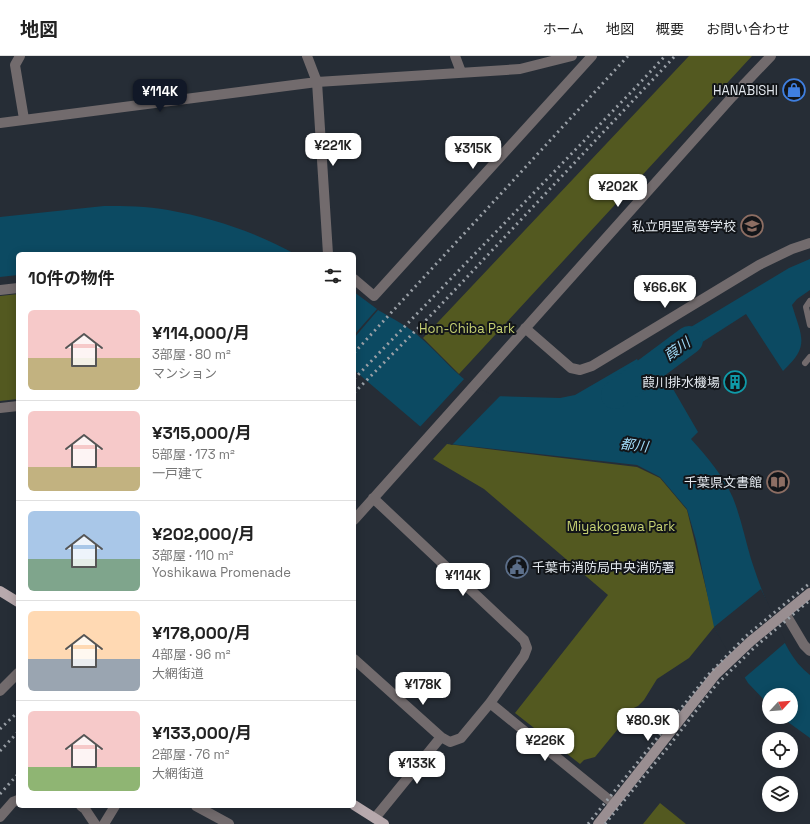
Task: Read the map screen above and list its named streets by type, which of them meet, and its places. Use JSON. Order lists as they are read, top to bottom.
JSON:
{
  "water": ["葭川", "都川"],
  "parks": ["Hon-Chiba Park", "Miyakogawa Park"],
  "places": {
    "shop": ["HANABISHI"],
    "school or university": ["私立明聖高等学校"],
    "building": ["葭川排水機場"],
    "library": ["千葉県文書館"],
    "public building": ["千葉市消防局中央消防署"]
  },
  "north": "top right",
  "page": {
    "header": "地図",
    "nav": [
      "ホーム",
      "地図",
      "概要",
      "お問い合わせ"
    ],
    "price": [
      "¥114K",
      "¥221K",
      "¥315K",
      "¥202K",
      "¥66.6K",
      "¥114K",
      "¥178K",
      "¥80.9K",
      "¥226K",
      "¥133K"
    ],
    "heading": "10件の物件",
    "list": [
      {
        "name": "¥114,000/月",
        "note": "3部屋 · 80 m² · マンション"
      },
      {
        "name": "¥315,000/月",
        "note": "5部屋 · 173 m² · 一戸建て"
      },
      {
        "name": "¥202,000/月",
        "note": "3部屋 · 110 m² · Yoshikawa Promenade"
      },
      {
        "name": "¥178,000/月",
        "note": "4部屋 · 96 m² · 大網街道"
      },
      {
        "name": "¥133,000/月",
        "note": "2部屋 · 76 m² · 大網街道"
      }
    ]
  }
}
